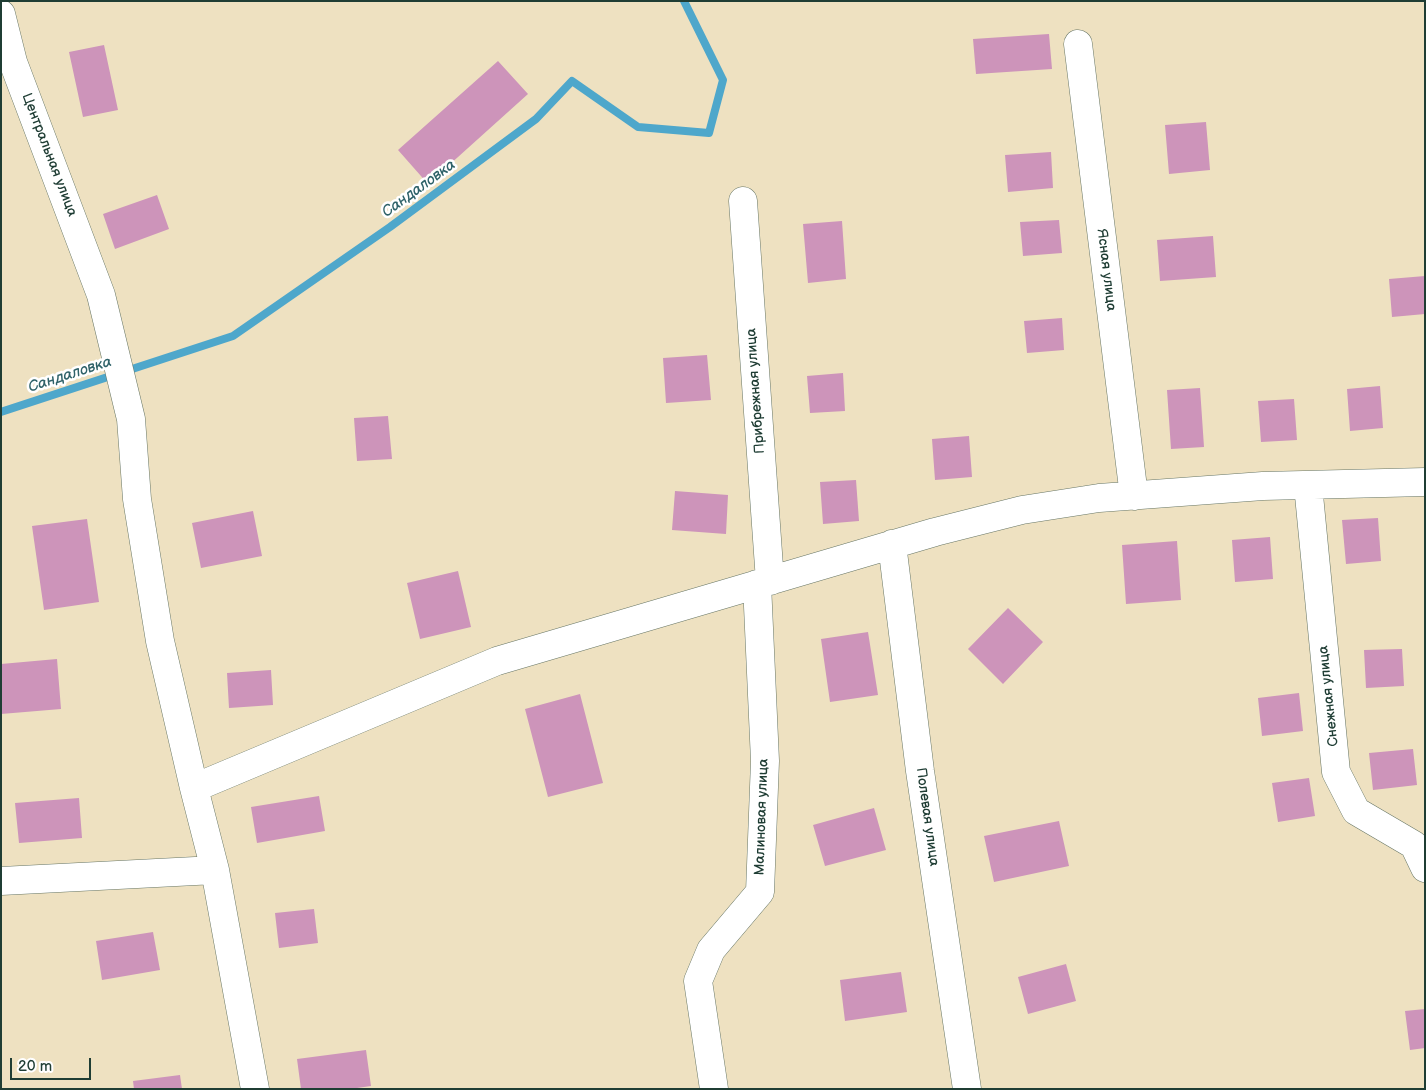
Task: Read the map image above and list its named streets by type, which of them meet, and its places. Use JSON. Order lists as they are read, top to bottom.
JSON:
{
  "streets": {
    "street": [
      "Центральная улица",
      "Ясная улица",
      "Прибрежная улица",
      "Снежная улица",
      "Малиновая улица",
      "Полевая улица"
    ]
  },
  "crossings": [
    ["Прибрежная улица", "Малиновая улица"]
  ],
  "water": ["Сандаловка"],
  "scale_bar": "20 m"
}
